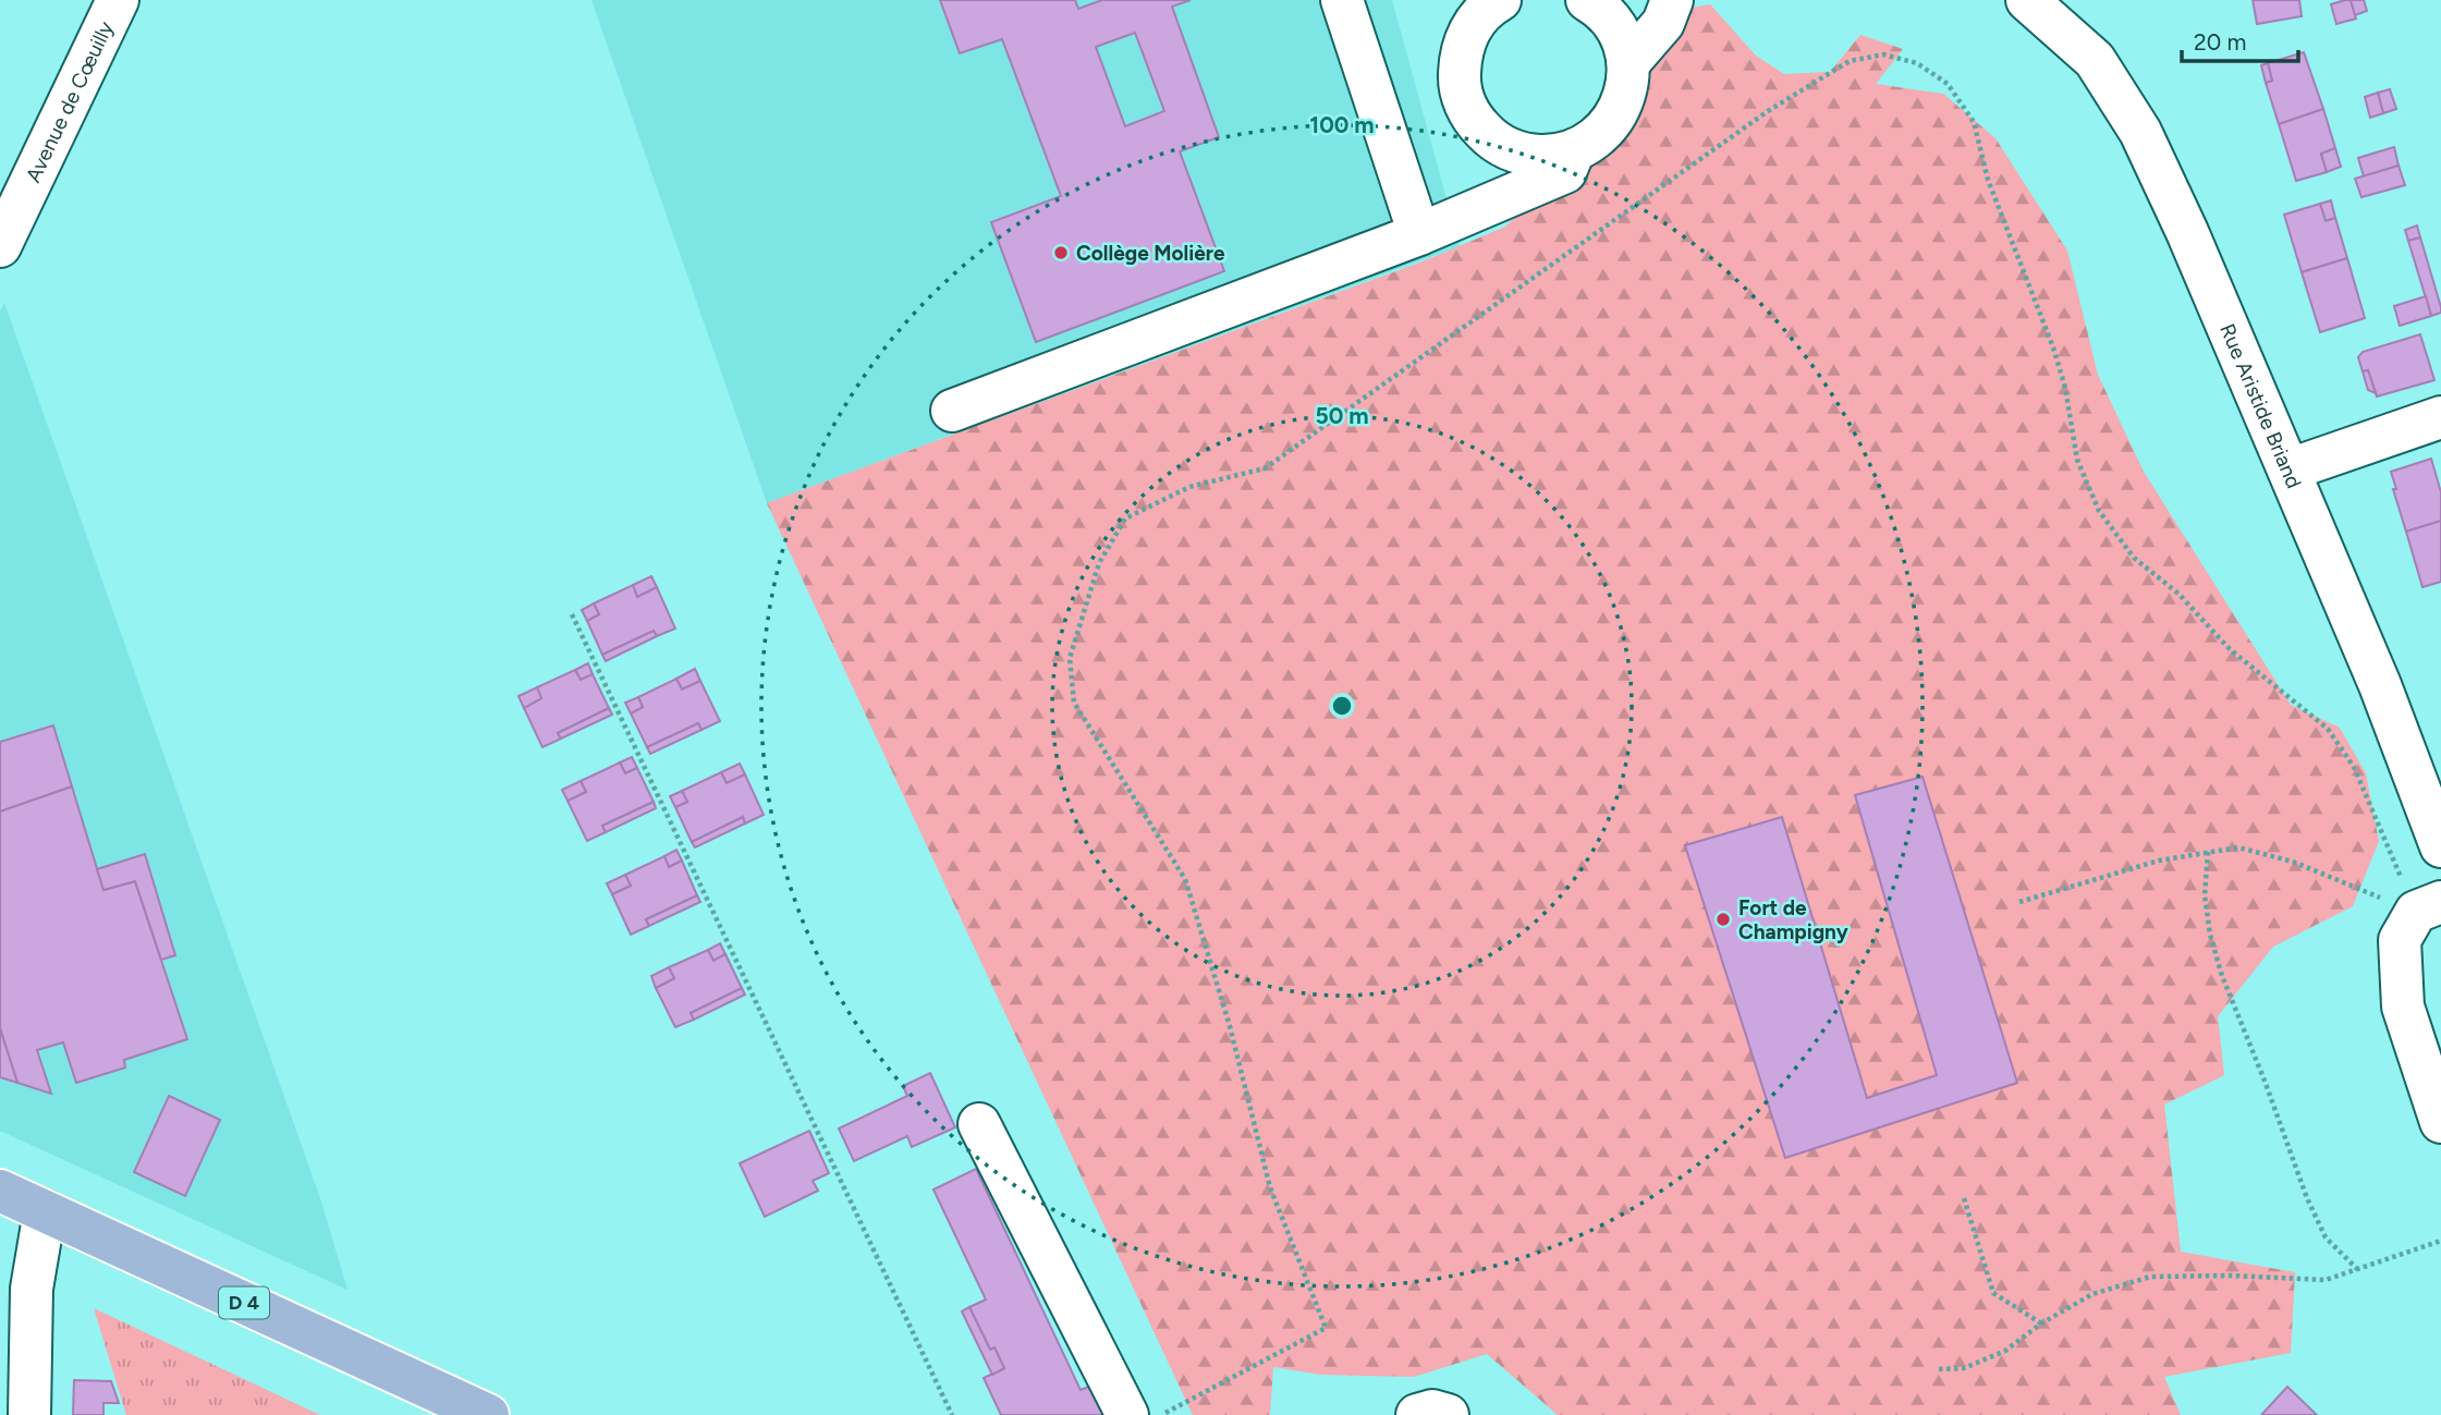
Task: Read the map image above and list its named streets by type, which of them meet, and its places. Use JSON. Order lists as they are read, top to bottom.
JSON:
{
  "streets": {
    "main road": ["D 4"],
    "street": ["Avenue de Cœuilly", "Rue Aristide Briand"]
  },
  "places": ["Collège Molière", "Fort de Champigny"],
  "scale_bar": "20 m",
  "rings": ["100 m", "50 m"]
}
